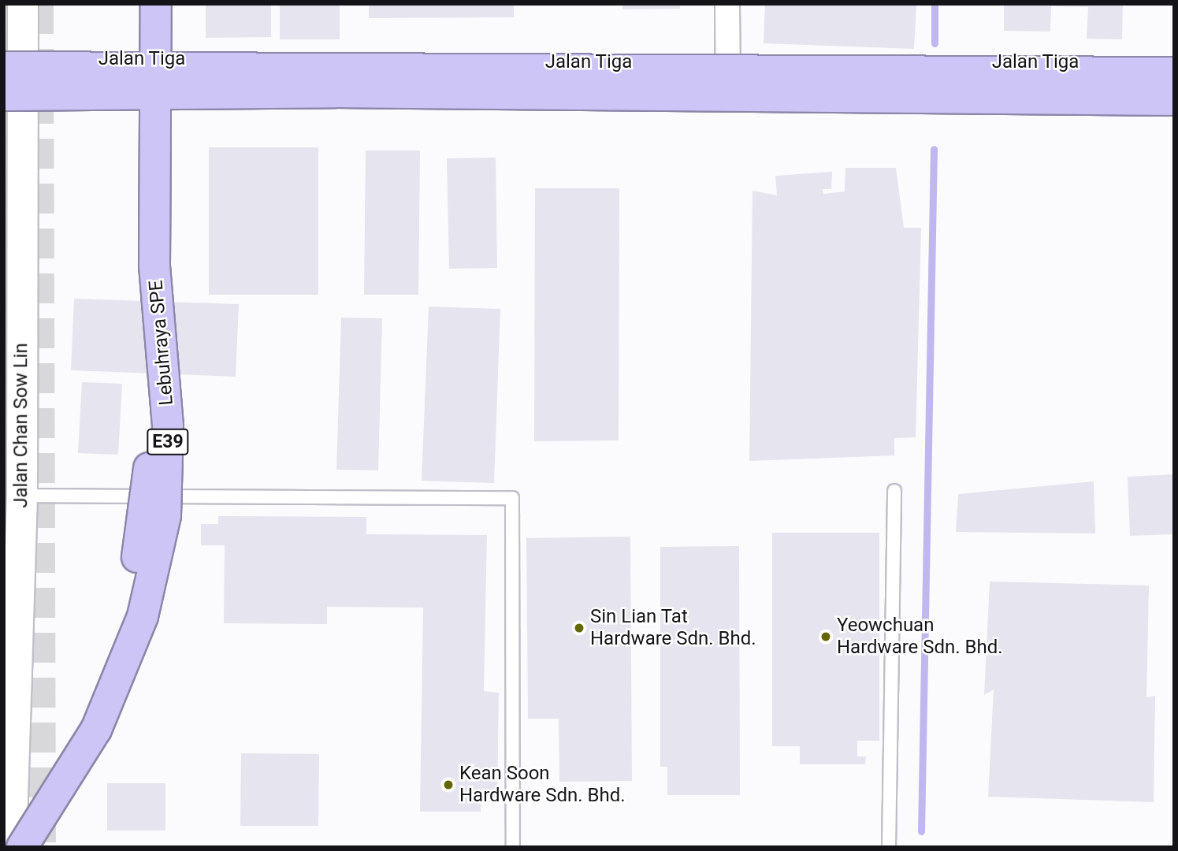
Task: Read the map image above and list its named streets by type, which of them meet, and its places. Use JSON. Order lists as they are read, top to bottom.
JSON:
{
  "streets": {
    "highway": ["Lebuhraya SPE", "E39"],
    "street": ["Jalan Tiga", "Jalan Chan Sow Lin"]
  },
  "crossings": [
    ["Jalan Tiga", "Jalan Chan Sow Lin"]
  ],
  "places": ["Sin Lian Tat Hardware Sdn. Bhd.", "Yeowchuan Hardware Sdn. Bhd.", "Kean Soon Hardware Sdn. Bhd."]
}
